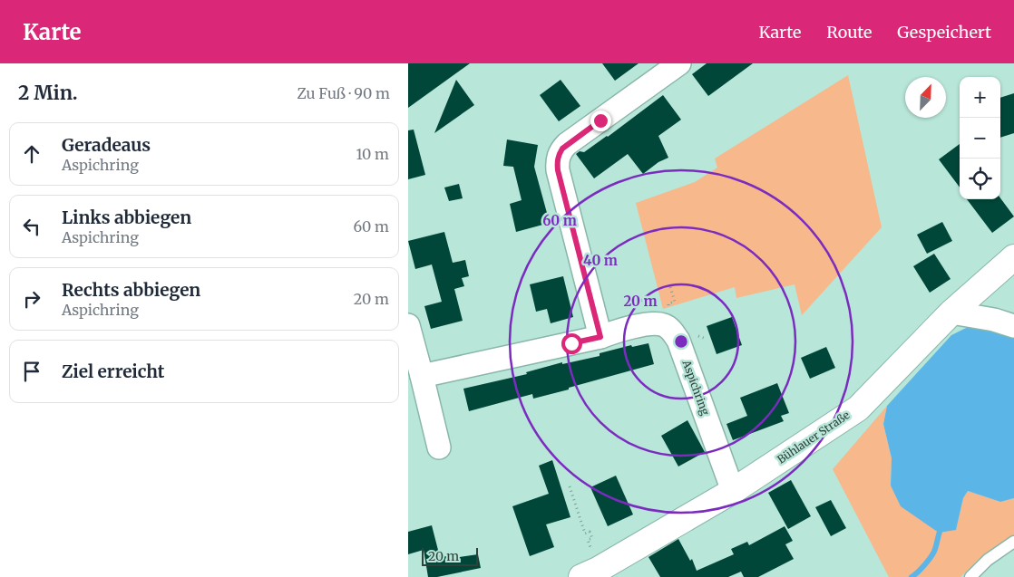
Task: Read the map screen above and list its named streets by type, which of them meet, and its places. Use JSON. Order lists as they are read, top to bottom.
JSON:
{
  "streets": {
    "street": ["Aspichring", "Bühlauer Straße"]
  },
  "crossings": [
    ["Aspichring", "Bühlauer Straße"]
  ],
  "scale_bar": "20 m",
  "north": "top right",
  "page": {
    "header": "Karte",
    "nav": ["Karte", "Route", "Gespeichert"],
    "heading": ["2 Min.", "Zu Fuß · 90 m"],
    "map_buttons": ["+", "−"],
    "list": [
      ["Geradeaus", "Aspichring", "10 m"],
      ["Links abbiegen", "Aspichring", "60 m"],
      ["Rechts abbiegen", "Aspichring", "20 m"],
      "Ziel erreicht"
    ],
    "scale": "20 m"
  },
  "rings": ["60 m", "40 m", "20 m"]
}
